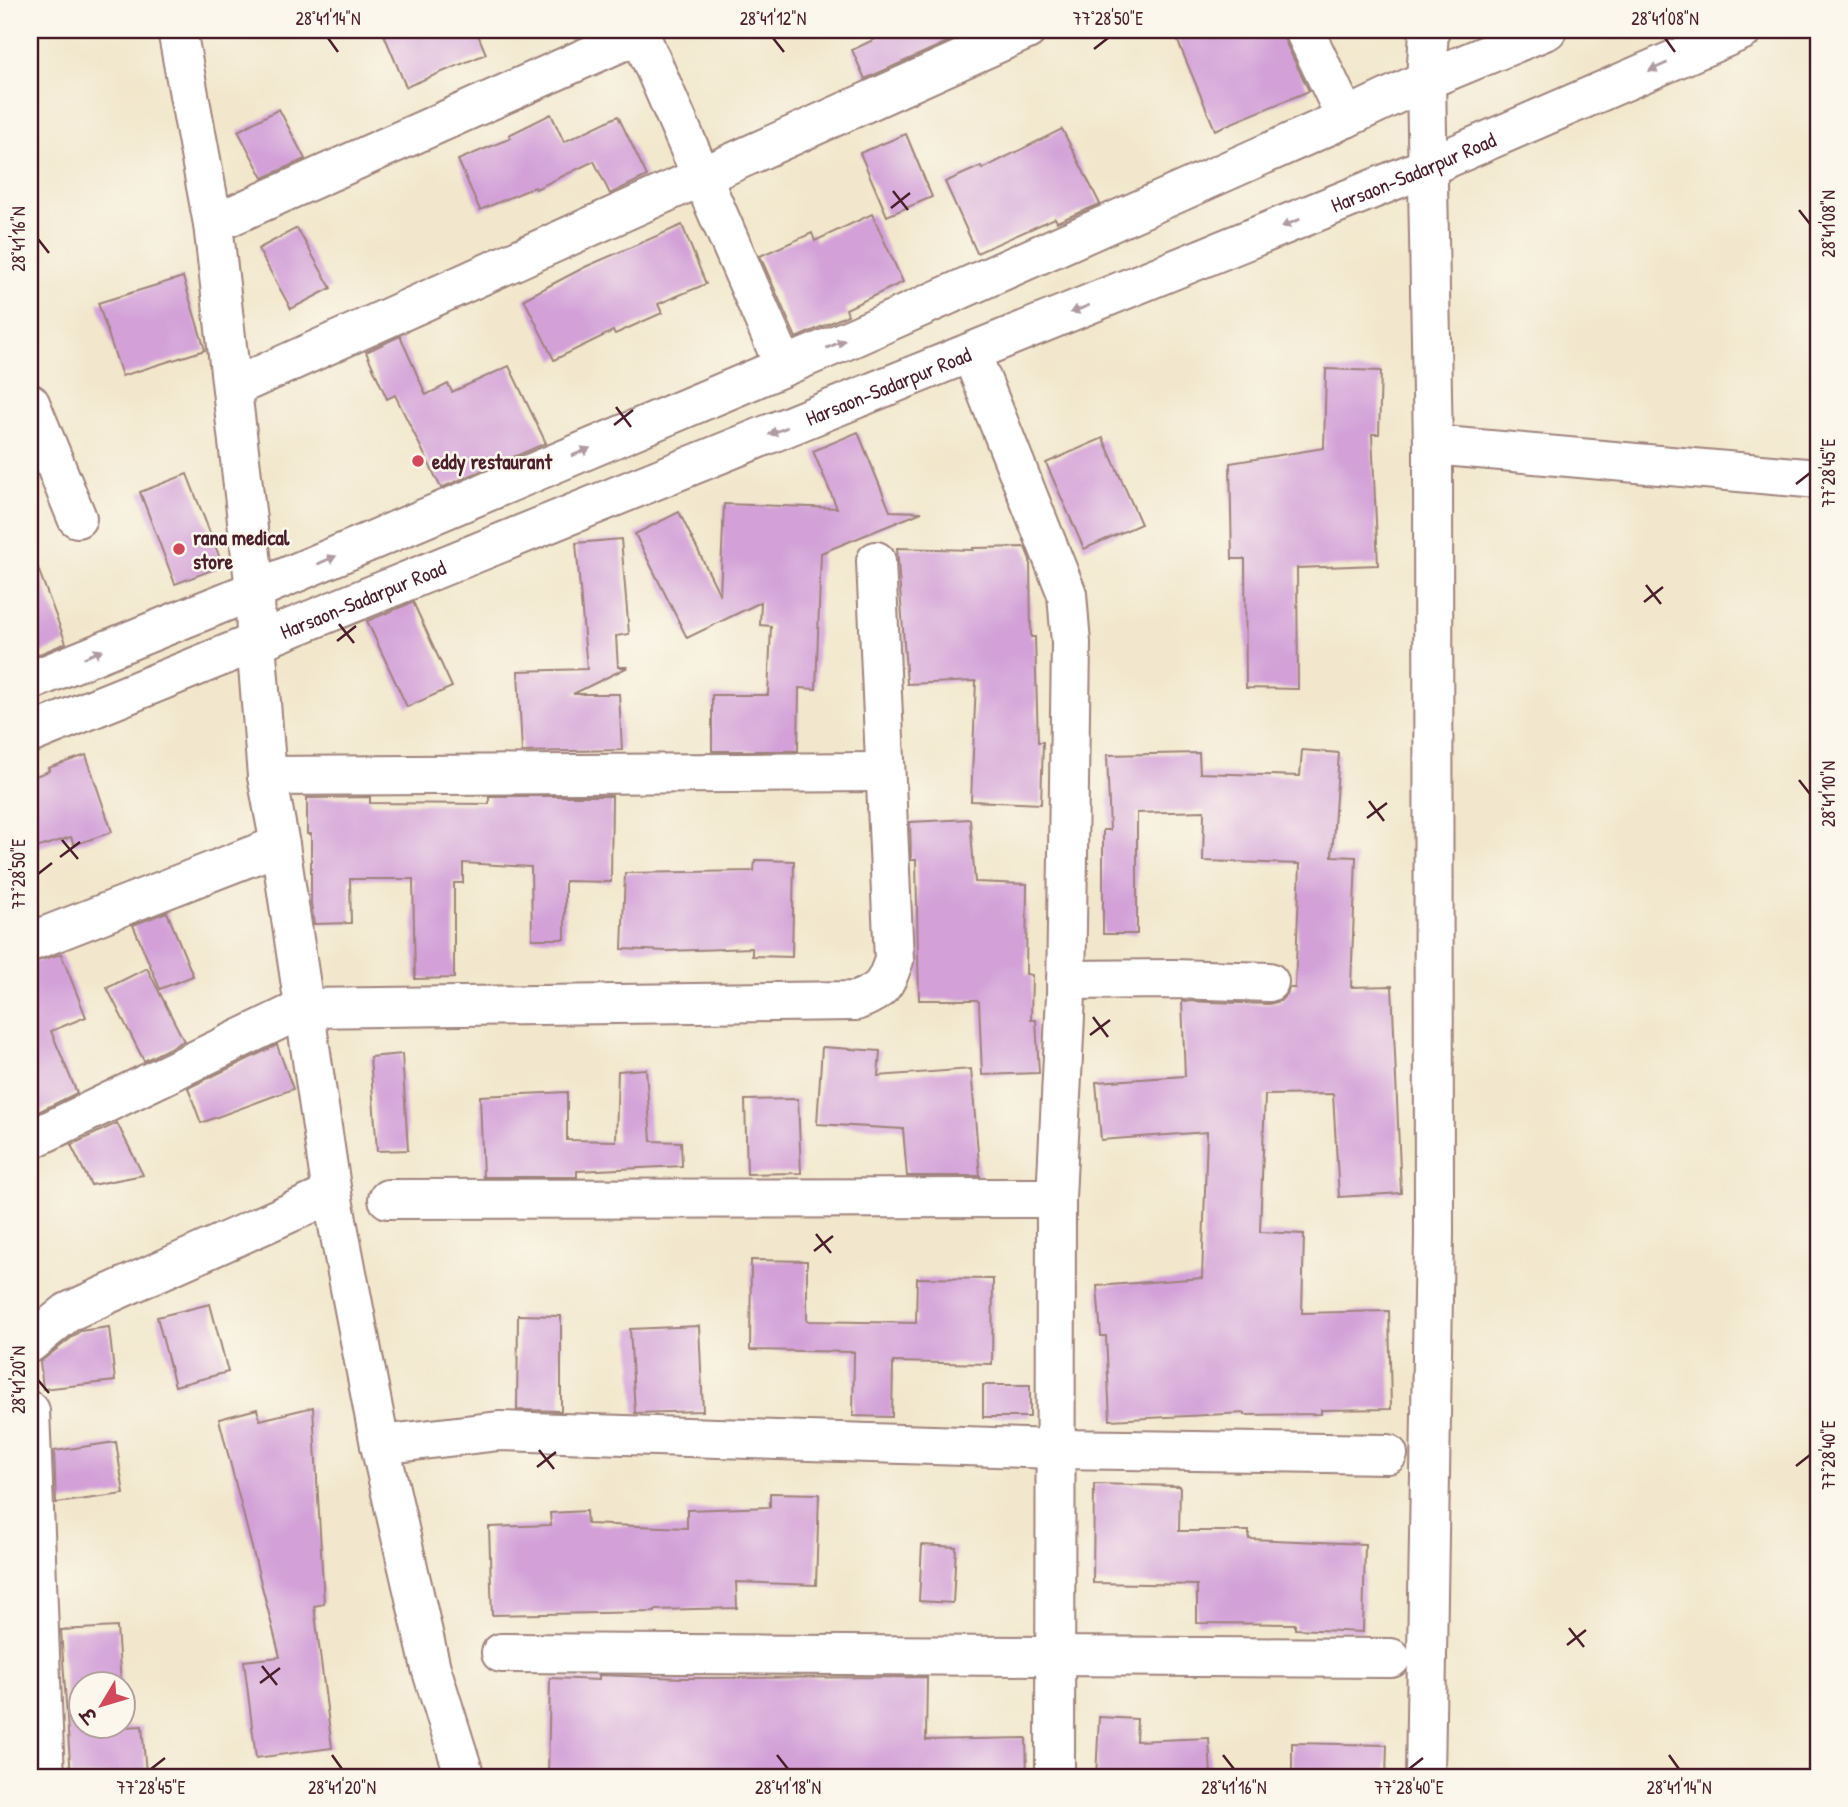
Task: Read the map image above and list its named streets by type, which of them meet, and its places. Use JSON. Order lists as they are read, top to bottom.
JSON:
{
  "streets": {
    "street": ["Harsaon-Sadarpur Road"]
  },
  "places": ["eddy restaurant", "rana medical store"],
  "north": "bottom left",
  "coordinates": [
    "28°41'14\"N",
    "28°41'12\"N",
    "77°28'50\"E",
    "28°41'08\"N",
    "28°41'16\"N",
    "77°28'45\"E",
    "28°41'10\"N",
    "28°41'20\"N",
    "77°28'40\"E",
    "28°41'18\"N"
  ]
}
